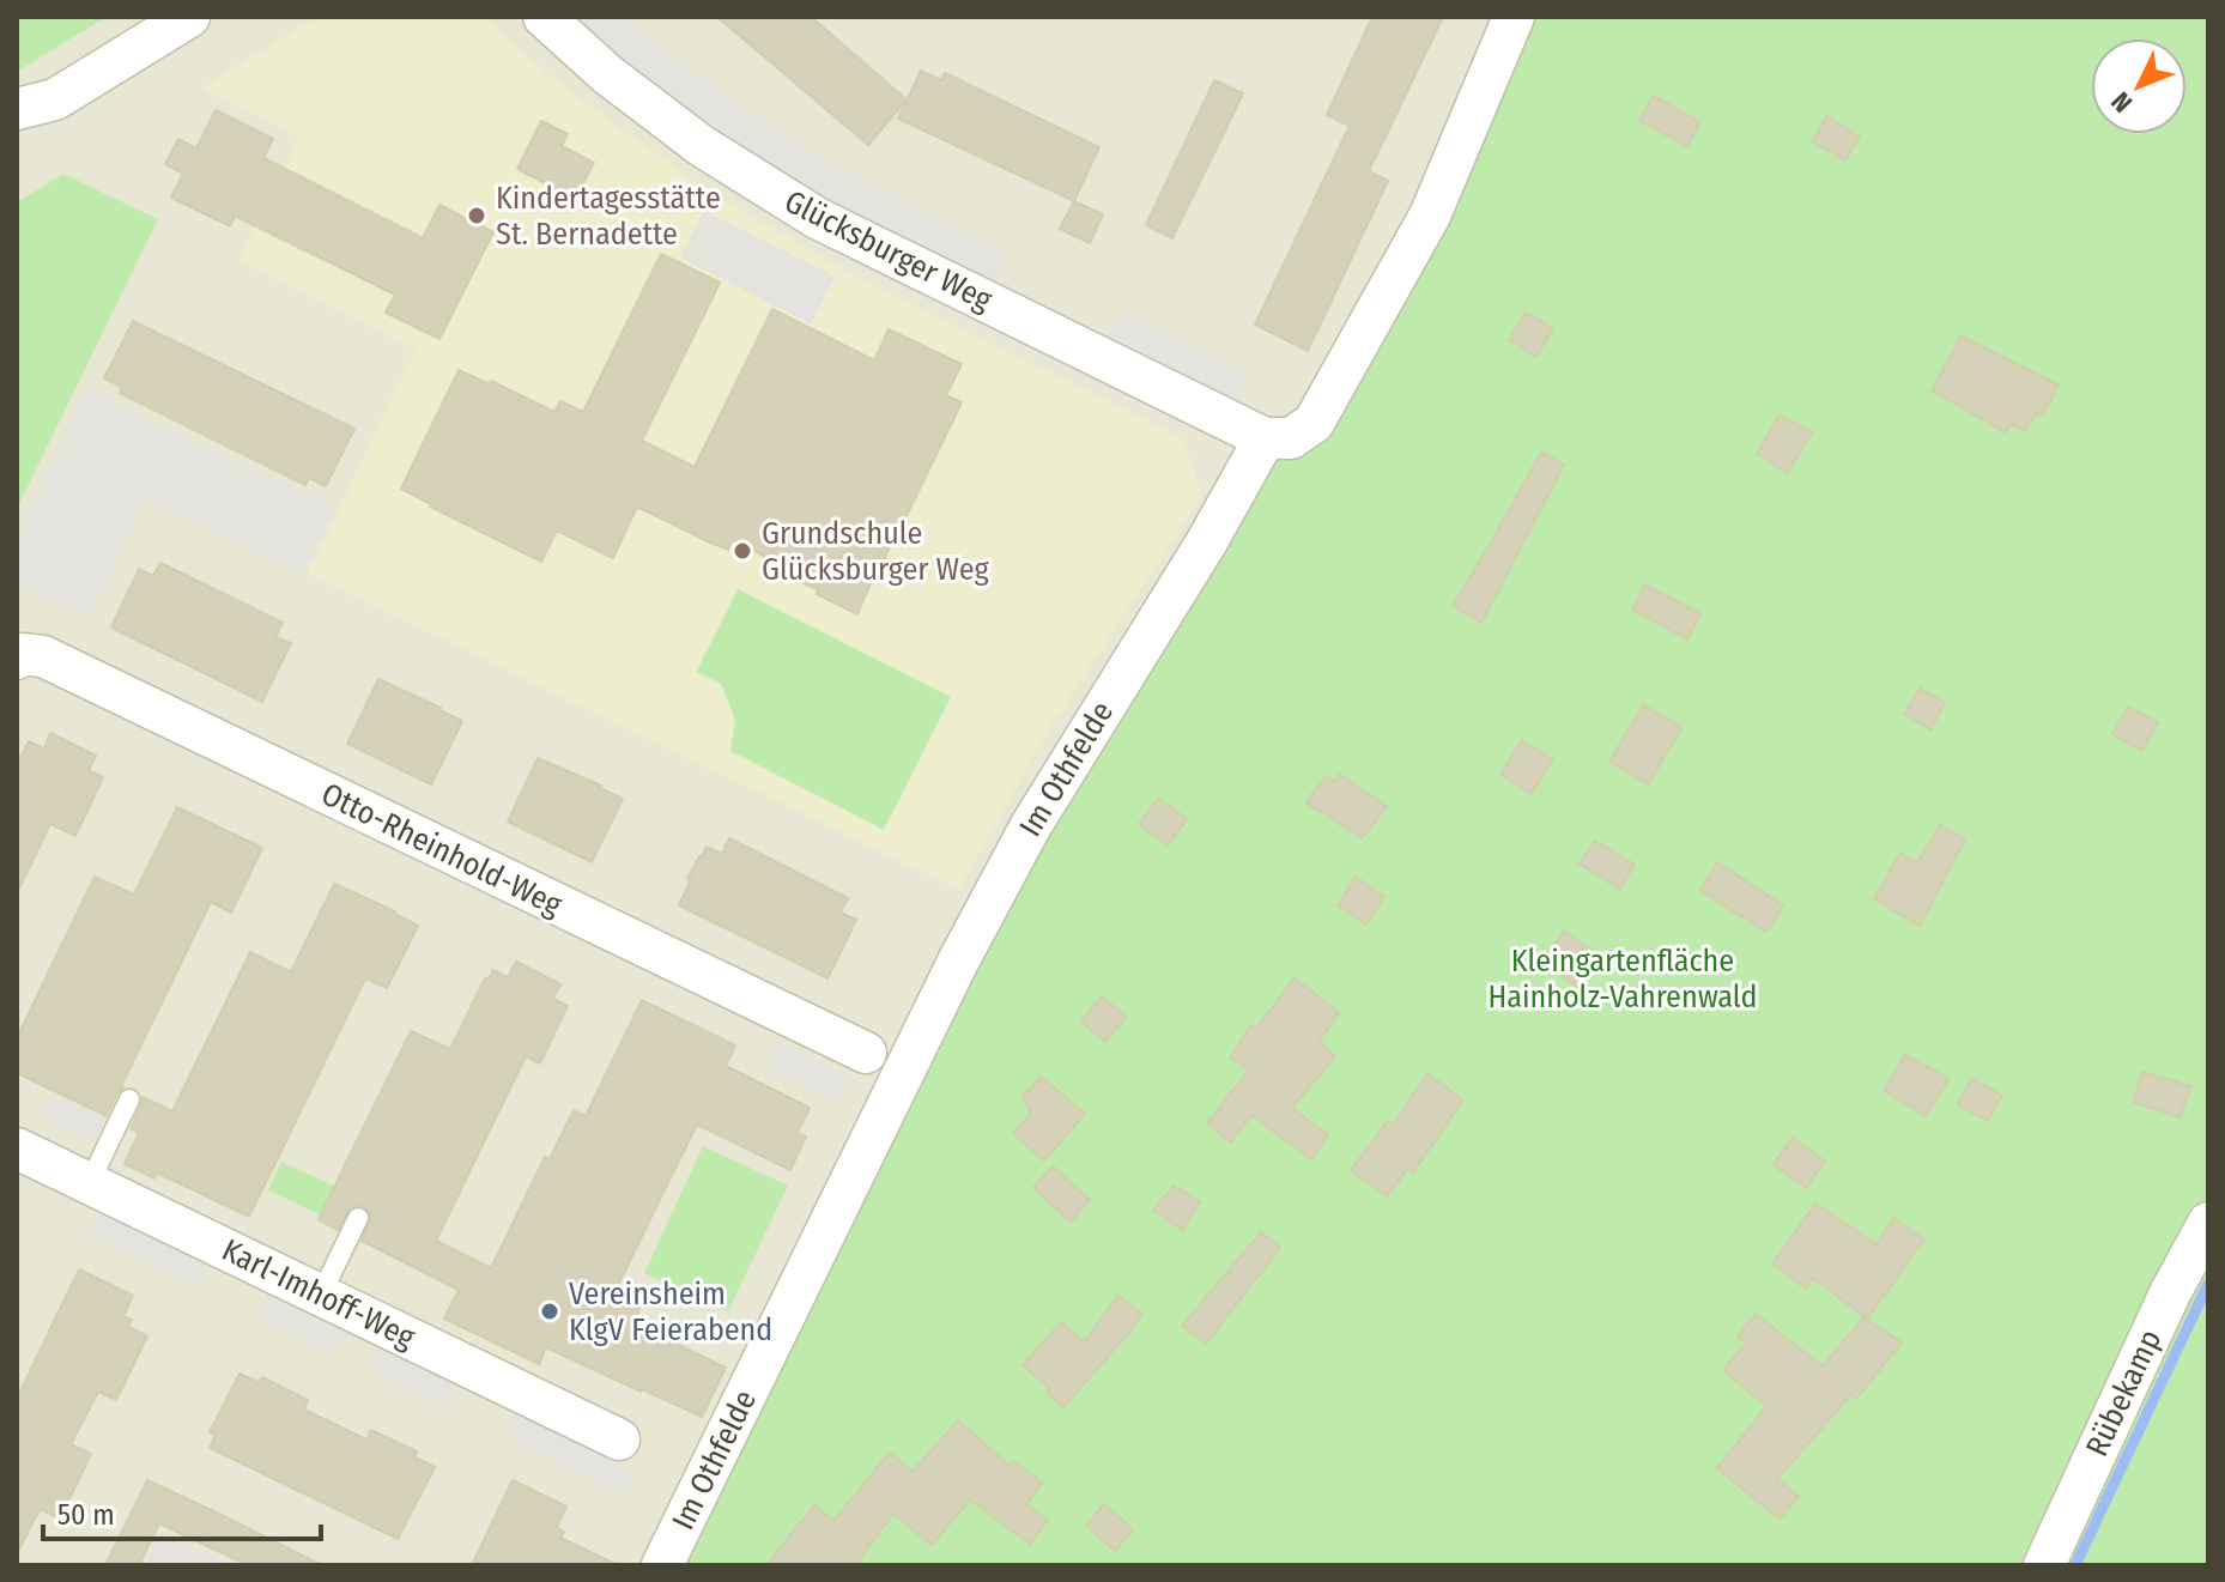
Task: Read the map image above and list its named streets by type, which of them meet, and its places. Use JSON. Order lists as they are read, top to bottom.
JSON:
{
  "streets": {
    "street": [
      "Glücksburger Weg",
      "Im Othfelde",
      "Otto-Rheinhold-Weg",
      "Karl-Imhoff-Weg",
      "Rübekamp"
    ]
  },
  "crossings": [
    ["Glücksburger Weg", "Im Othfelde"]
  ],
  "parks": ["Kleingartenfläche Hainholz-Vahrenwald"],
  "places": ["Kindertagesstätte St. Bernadette", "Grundschule Glücksburger Weg", "Vereinsheim KlgV Feierabend"],
  "scale_bar": "50 m",
  "north": "bottom left"
}
